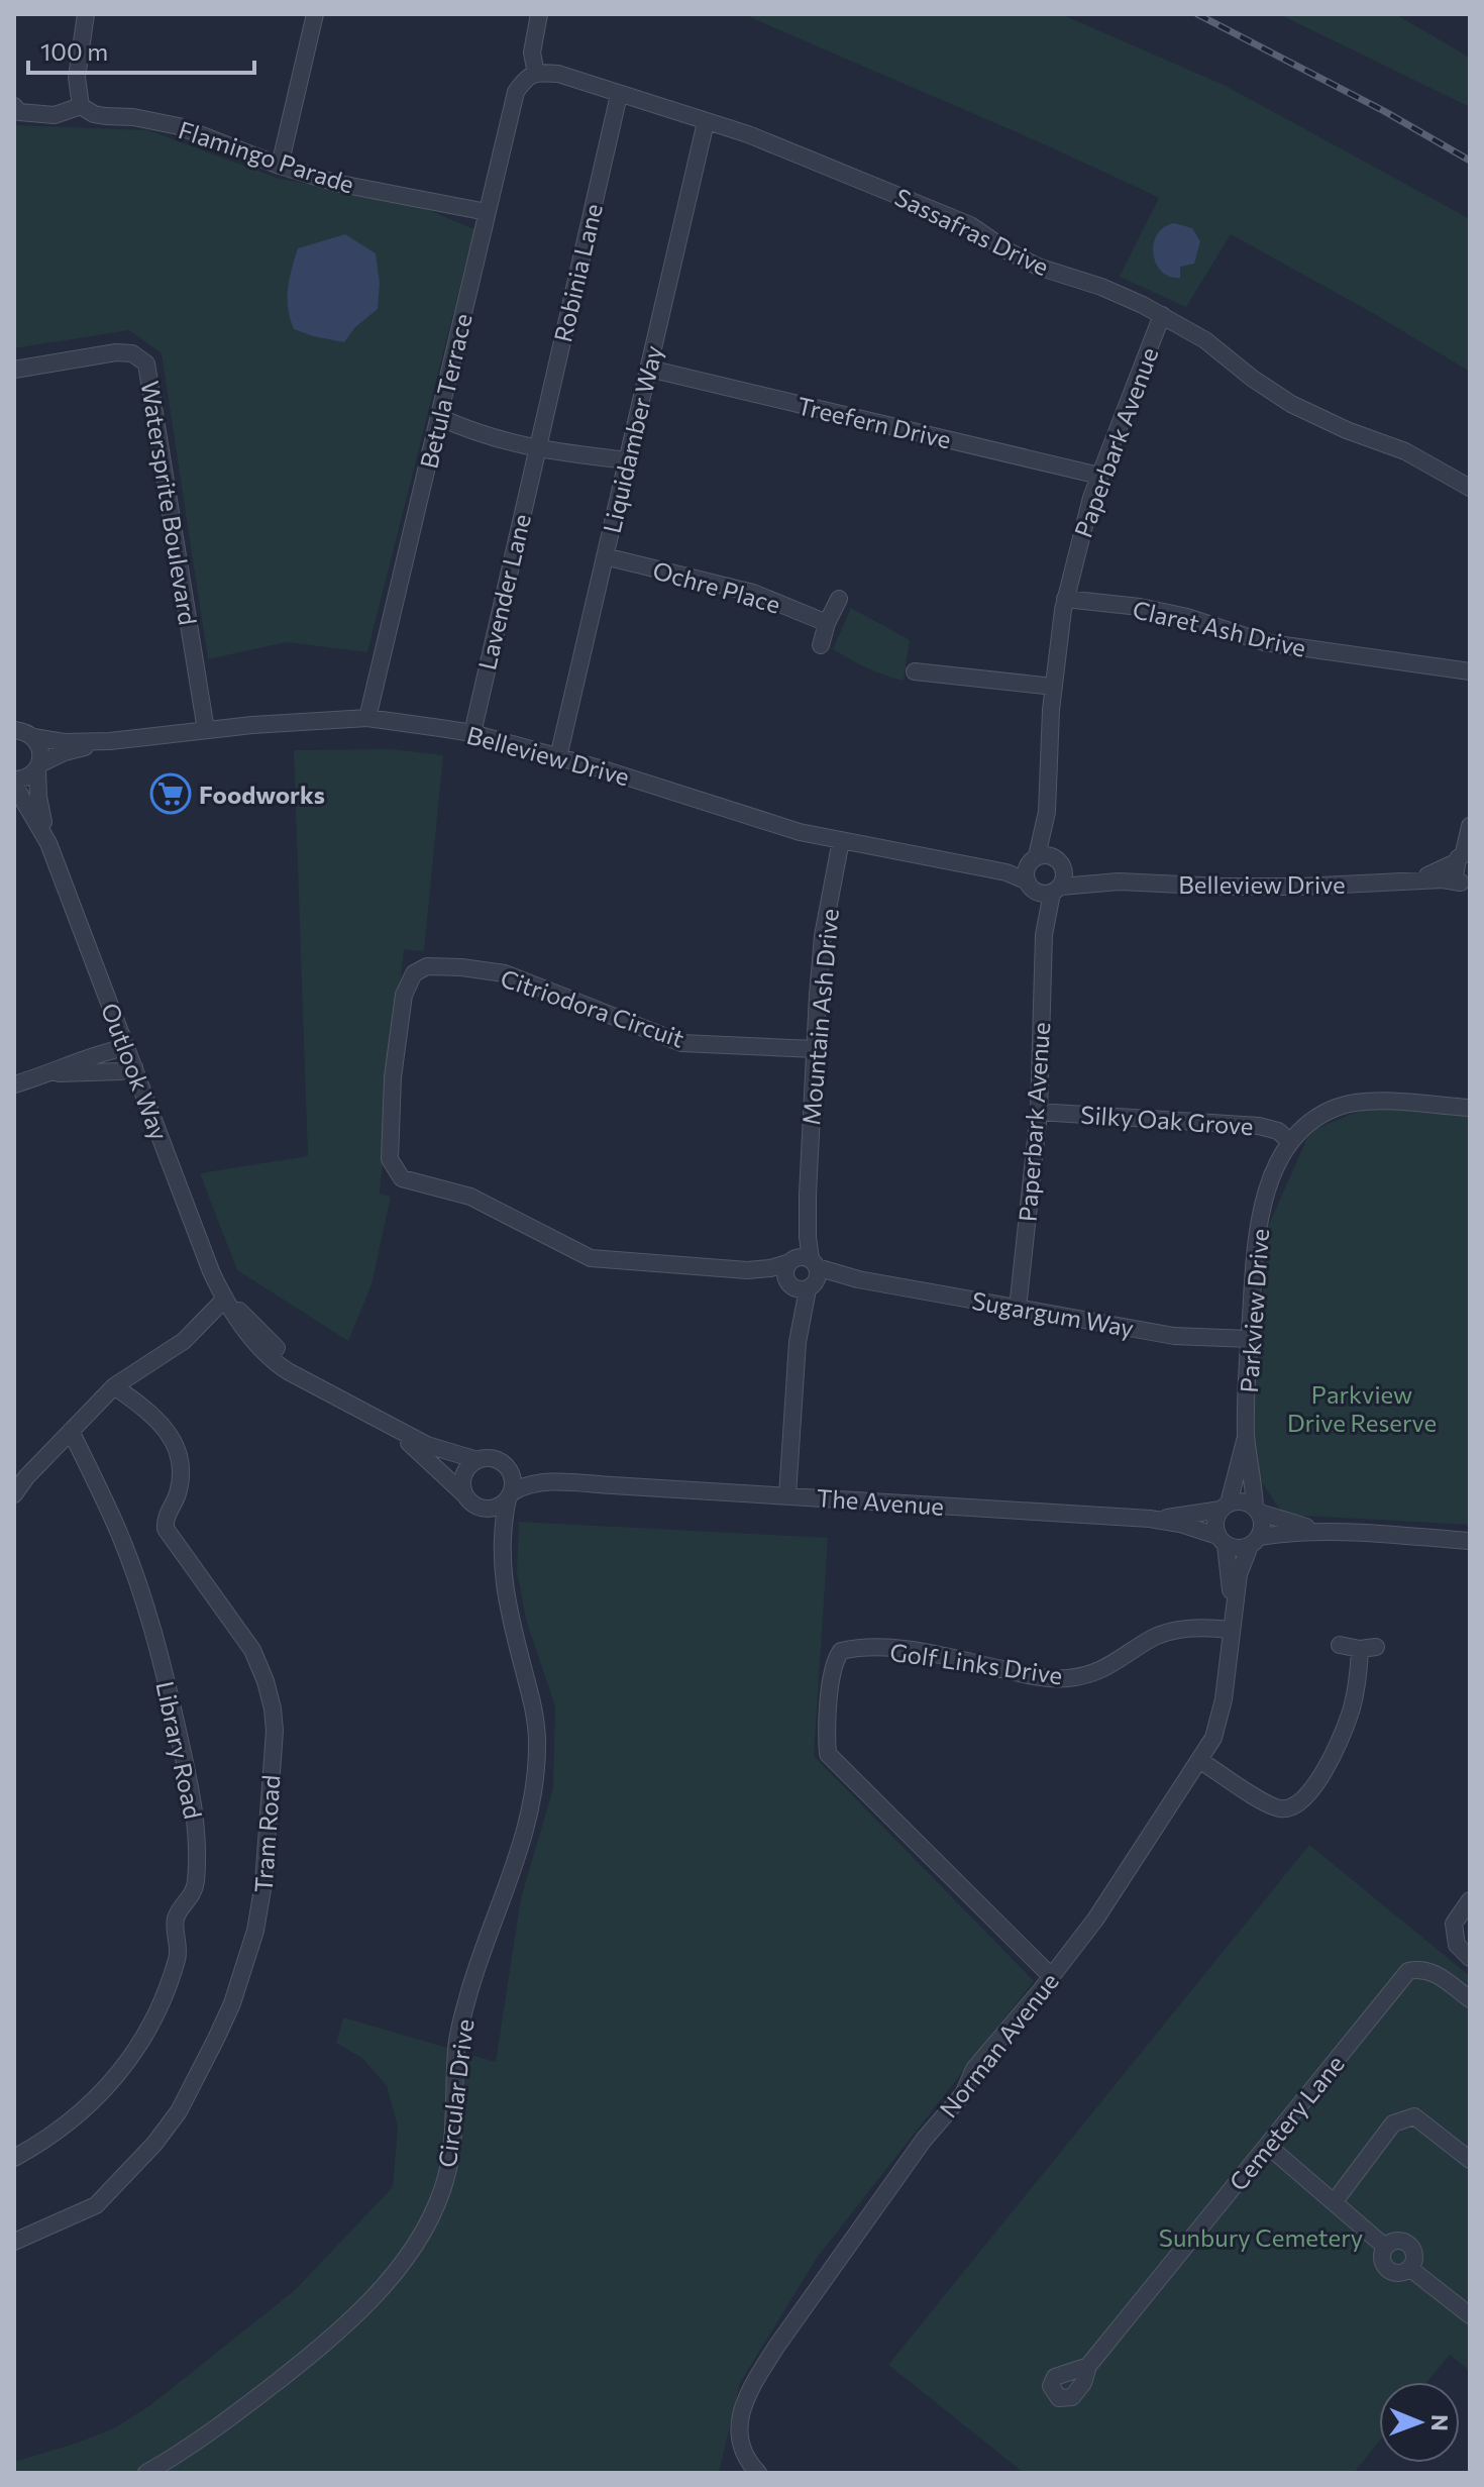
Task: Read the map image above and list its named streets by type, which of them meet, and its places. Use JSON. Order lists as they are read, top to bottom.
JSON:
{
  "streets": {
    "street": [
      "Flamingo Parade",
      "Sassafras Drive",
      "Robinia Lane",
      "Betula Terrace",
      "Treefern Drive",
      "Liquidamber Way",
      "Paperbark Avenue",
      "Watersprite Boulevard",
      "Ochre Place",
      "Lavender Lane",
      "Claret Ash Drive",
      "Belleview Drive",
      "Citriodora Circuit",
      "Mountain Ash Drive",
      "Outlook Way",
      "Silky Oak Grove",
      "Parkview Drive",
      "Sugargum Way",
      "The Avenue",
      "Golf Links Drive",
      "Library Road",
      "Tram Road",
      "Norman Avenue",
      "Circular Drive",
      "Cemetery Lane"
    ]
  },
  "crossings": [
    ["Flamingo Parade", "Betula Terrace"],
    ["Sassafras Drive", "Robinia Lane"],
    ["Sassafras Drive", "Betula Terrace"],
    ["Sassafras Drive", "Liquidamber Way"],
    ["Sassafras Drive", "Paperbark Avenue"],
    ["Robinia Lane", "Lavender Lane"],
    ["Betula Terrace", "Belleview Drive"],
    ["Treefern Drive", "Liquidamber Way"],
    ["Treefern Drive", "Paperbark Avenue"],
    ["Liquidamber Way", "Ochre Place"],
    ["Liquidamber Way", "Belleview Drive"],
    ["Paperbark Avenue", "Claret Ash Drive"],
    ["Paperbark Avenue", "Belleview Drive"],
    ["Paperbark Avenue", "Silky Oak Grove"],
    ["Paperbark Avenue", "Sugargum Way"],
    ["Watersprite Boulevard", "Belleview Drive"],
    ["Lavender Lane", "Belleview Drive"],
    ["Belleview Drive", "Mountain Ash Drive"],
    ["Belleview Drive", "Outlook Way"],
    ["Citriodora Circuit", "Mountain Ash Drive"],
    ["Citriodora Circuit", "Sugargum Way"],
    ["Mountain Ash Drive", "Sugargum Way"],
    ["Mountain Ash Drive", "The Avenue"],
    ["Outlook Way", "The Avenue"],
    ["Outlook Way", "Circular Drive"],
    ["Silky Oak Grove", "Parkview Drive"],
    ["Parkview Drive", "Sugargum Way"],
    ["Parkview Drive", "The Avenue"],
    ["Parkview Drive", "Norman Avenue"],
    ["The Avenue", "Norman Avenue"],
    ["The Avenue", "Circular Drive"],
    ["Golf Links Drive", "Norman Avenue"]
  ],
  "parks": ["Parkview Drive Reserve", "Sunbury Cemetery"],
  "places": {
    "supermarket": ["Foodworks"]
  },
  "scale_bar": "100 m",
  "north": "right"
}
